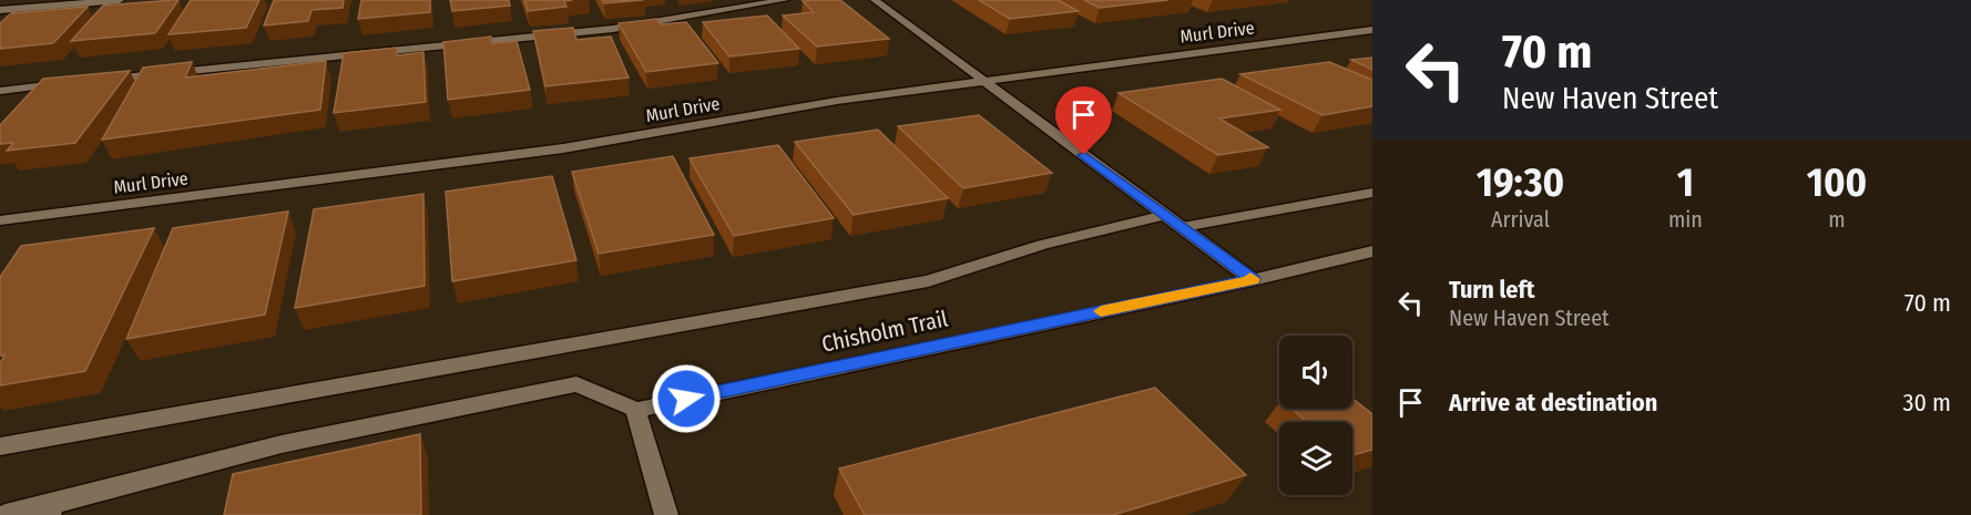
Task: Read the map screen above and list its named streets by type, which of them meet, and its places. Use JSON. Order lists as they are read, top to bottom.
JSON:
{
  "streets": {
    "street": ["Murl Drive", "Chisholm Trail"]
  },
  "page": {
    "turn": ["70 m", "New Haven Street"],
    "eta": [
      "19:30",
      "Arrival",
      "1",
      "min",
      "100",
      "m"
    ],
    "list": [
      {
        "name": "Turn left",
        "note": "New Haven Street",
        "value": "70 m"
      },
      {
        "name": "Arrive at destination",
        "value": "30 m"
      }
    ]
  }
}
